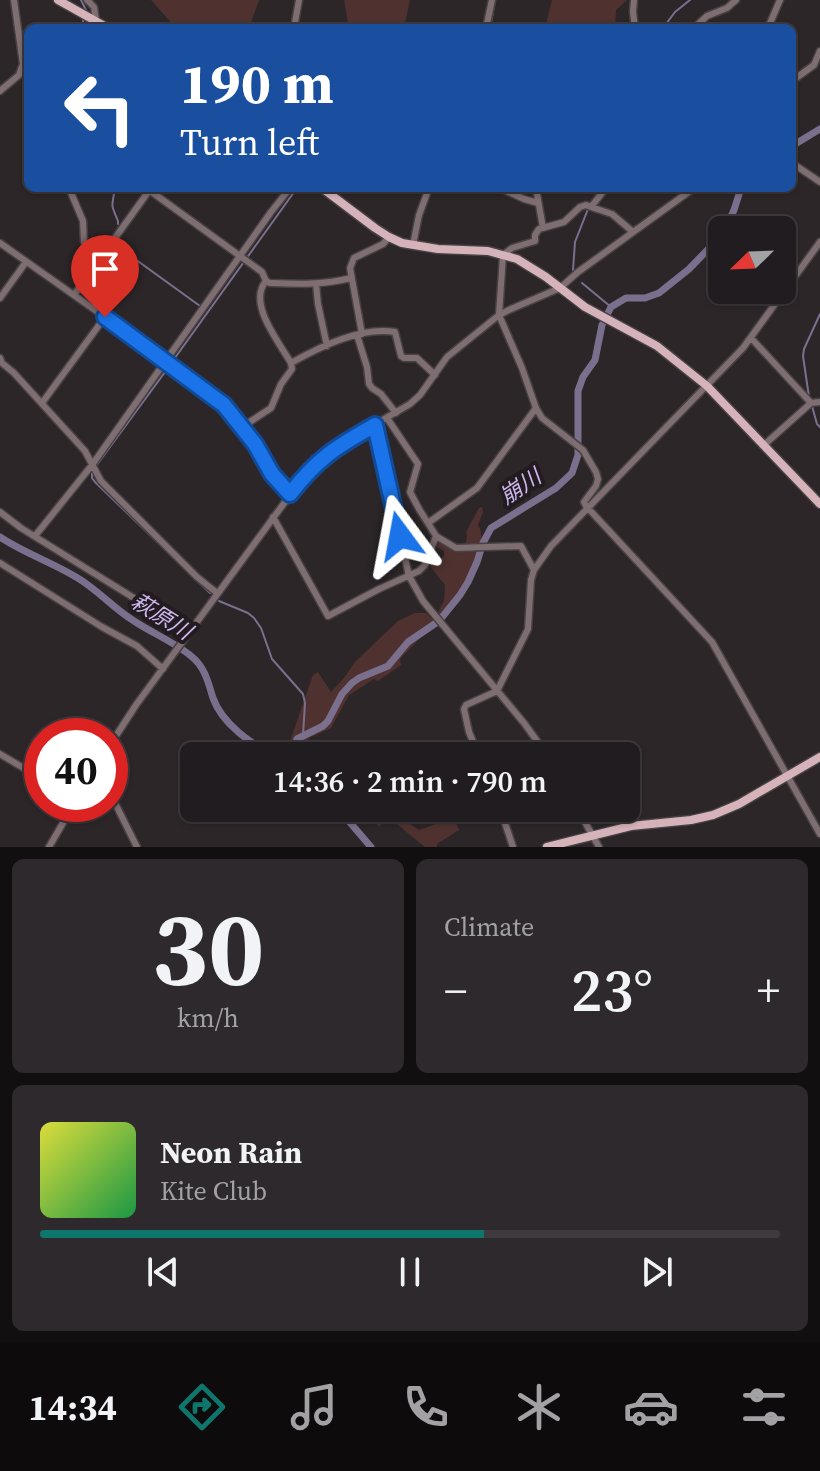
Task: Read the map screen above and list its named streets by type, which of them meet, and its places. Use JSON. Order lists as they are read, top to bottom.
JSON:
{
  "water": ["崩川", "萩原川"],
  "north": "bottom left",
  "page": {
    "turn": ["190 m", "Turn left"],
    "limit": "40",
    "trip": "14:36 · 2 min · 790 m",
    "tile": [
      ["30", "km/h"],
      "Climate"
    ],
    "heat": ["−", "23°", "+"],
    "song": ["Neon Rain", "Kite Club"],
    "tabs": "14:34"
  }
}
